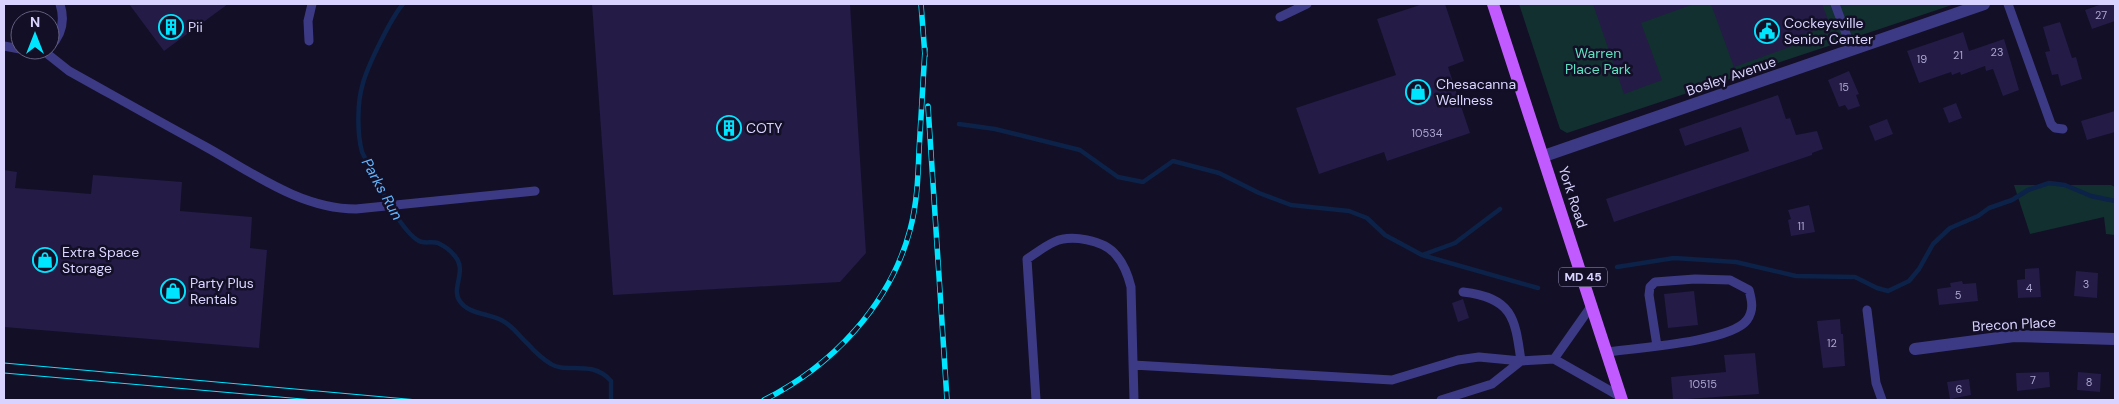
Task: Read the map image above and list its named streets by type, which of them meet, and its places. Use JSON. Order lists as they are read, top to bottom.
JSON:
{
  "streets": {
    "main road": ["York Road", "MD 45"],
    "street": ["Bosley Avenue", "Brecon Place"]
  },
  "crossings": [
    ["Bosley Avenue", "York Road"]
  ],
  "water": ["Parks Run"],
  "parks": ["Warren Place Park"],
  "places": {
    "building": ["Pii", "COTY"],
    "public building": ["Cockeysville Senior Center"],
    "shop": ["Chesacanna Wellness", "Extra Space Storage", "Party Plus Rentals"]
  },
  "house_numbers": [
    "27",
    "23",
    "21",
    "19",
    "15",
    "10534",
    "11",
    "3",
    "4",
    "5",
    "12",
    "7",
    "8",
    "10515",
    "6"
  ],
  "north": "top"
}
